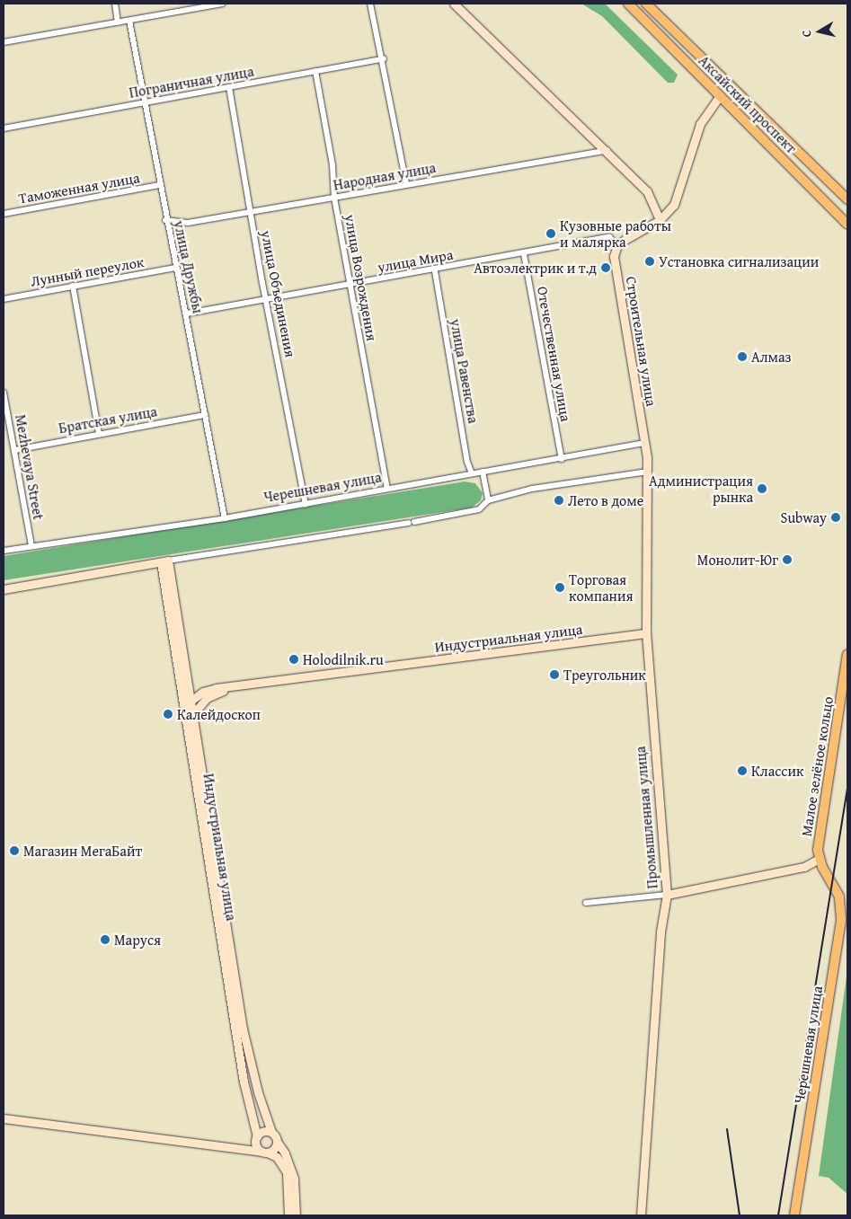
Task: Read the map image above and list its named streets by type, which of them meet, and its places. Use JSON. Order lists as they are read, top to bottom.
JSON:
{
  "streets": {
    "main road": ["Аксайский проспект", "Черешневая улица", "Малое зелёное кольцо"],
    "street": [
      "Пограничная улица",
      "Народная улица",
      "Таможенная улица",
      "улица Мира",
      "улица Дружбы",
      "Лунный переулок",
      "улица Возрождения",
      "улица Объединения",
      "Строительная улица",
      "Отечественная улица",
      "улица Равенства",
      "Братская улица",
      "Mezhevaya Street",
      "Индустриальная улица",
      "Промышленная улица"
    ]
  },
  "crossings": [
    ["Пограничная улица", "улица Дружбы"],
    ["Пограничная улица", "улица Возрождения"],
    ["Пограничная улица", "улица Объединения"],
    ["Народная улица", "улица Дружбы"],
    ["Народная улица", "улица Возрождения"],
    ["Народная улица", "улица Объединения"],
    ["Таможенная улица", "улица Дружбы"],
    ["улица Мира", "улица Дружбы"],
    ["улица Мира", "улица Возрождения"],
    ["улица Мира", "улица Объединения"],
    ["улица Мира", "Строительная улица"],
    ["улица Мира", "Отечественная улица"],
    ["улица Мира", "улица Равенства"],
    ["улица Дружбы", "Лунный переулок"],
    ["улица Дружбы", "Братская улица"],
    ["улица Дружбы", "Черешневая улица"],
    ["улица Возрождения", "Черешневая улица"],
    ["улица Объединения", "Черешневая улица"],
    ["Строительная улица", "Черешневая улица"],
    ["Строительная улица", "Промышленная улица"],
    ["Отечественная улица", "Черешневая улица"],
    ["улица Равенства", "Черешневая улица"],
    ["Братская улица", "Mezhevaya Street"],
    ["Mezhevaya Street", "Черешневая улица"],
    ["Черешневая улица", "Малое зелёное кольцо"],
    ["Черешневая улица", "Промышленная улица"],
    ["Индустриальная улица", "Промышленная улица"]
  ],
  "places": [
    "Кузовные работы и малярка",
    "Установка сигнализации",
    "Автоэлектрик и т.д",
    "Алмаз",
    "Администрация рынка",
    "Лето в доме",
    "Subway",
    "Монолит-Юг",
    "Торговая компания",
    "Holodilnik.ru",
    "Треугольник",
    "Калейдоскоп",
    "Классик",
    "Магазин МегаБайт",
    "Маруся"
  ],
  "north": "left"
}
